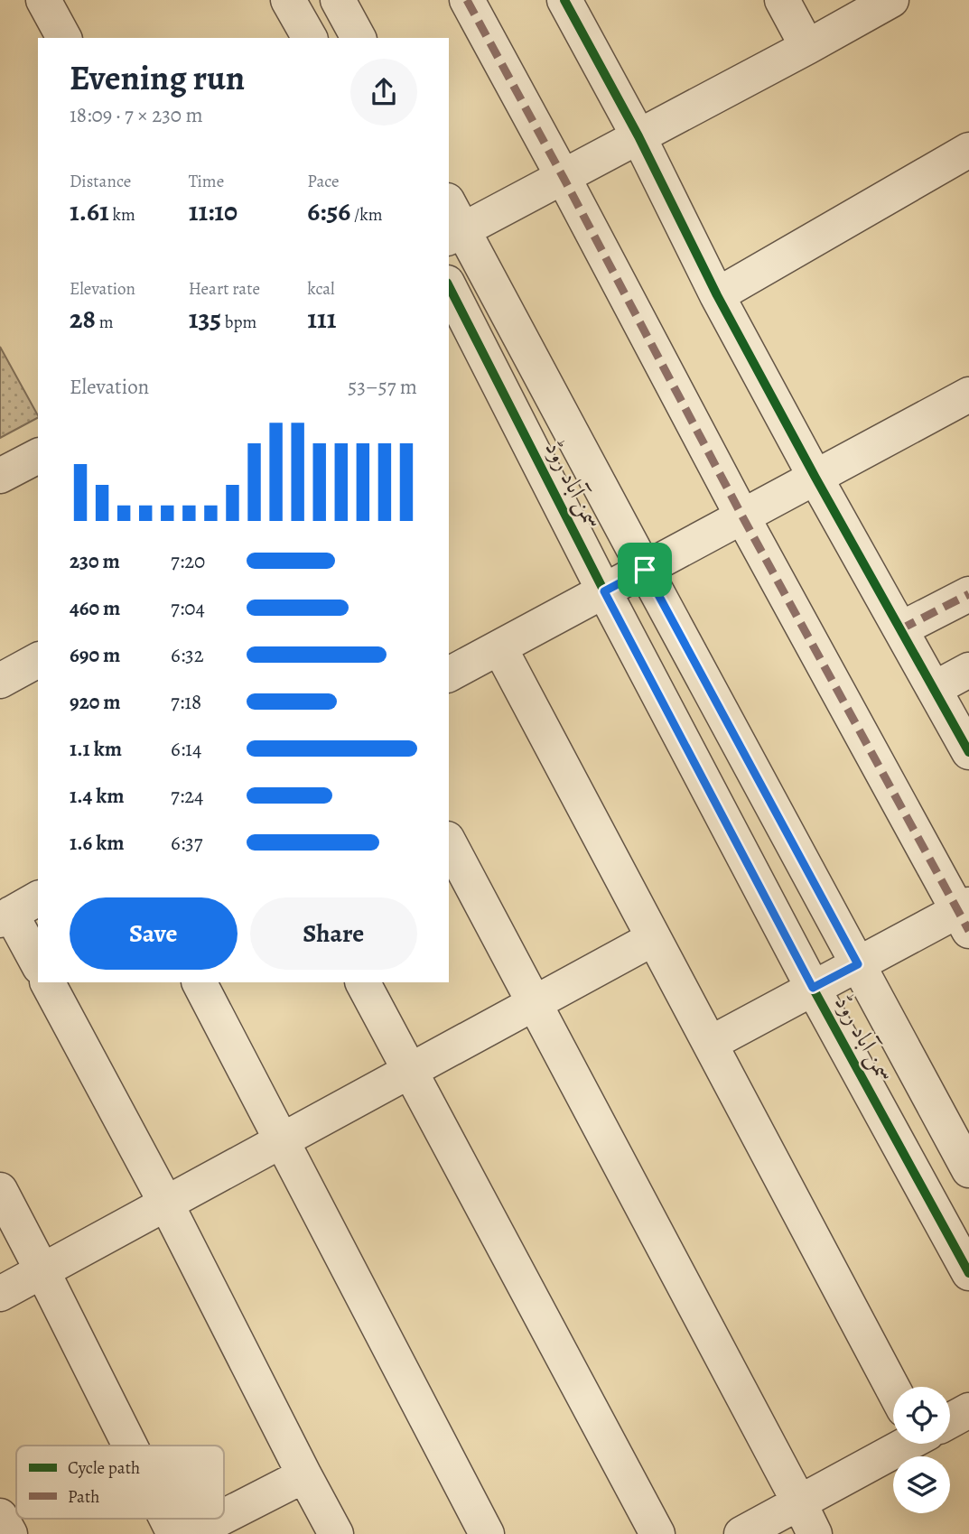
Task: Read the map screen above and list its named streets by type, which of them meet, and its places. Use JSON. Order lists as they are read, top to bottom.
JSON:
{
  "streets": {
    "street": ["سمن آباد روڈ"]
  },
  "legend": ["Cycle path", "Path"],
  "page": {
    "heading": ["Evening run", "18:09 · 7 × 230 m"],
    "stats": [
      ["Distance", "1.61 km"],
      ["Time", "11:10"],
      ["Pace", "6:56 /km"],
      ["Elevation", "28 m"],
      ["Heart rate", "135 bpm"],
      ["kcal", "111"]
    ],
    "chart": ["Elevation", "53–57 m"],
    "list": [
      {
        "name": "230 m",
        "note": "7:20"
      },
      {
        "name": "460 m",
        "note": "7:04"
      },
      {
        "name": "690 m",
        "note": "6:32"
      },
      {
        "name": "920 m",
        "note": "7:18"
      },
      {
        "name": "1.1 km",
        "note": "6:14"
      },
      {
        "name": "1.4 km",
        "note": "7:24"
      },
      {
        "name": "1.6 km",
        "note": "6:37"
      }
    ],
    "buttons": ["Save", "Share"]
  }
}
